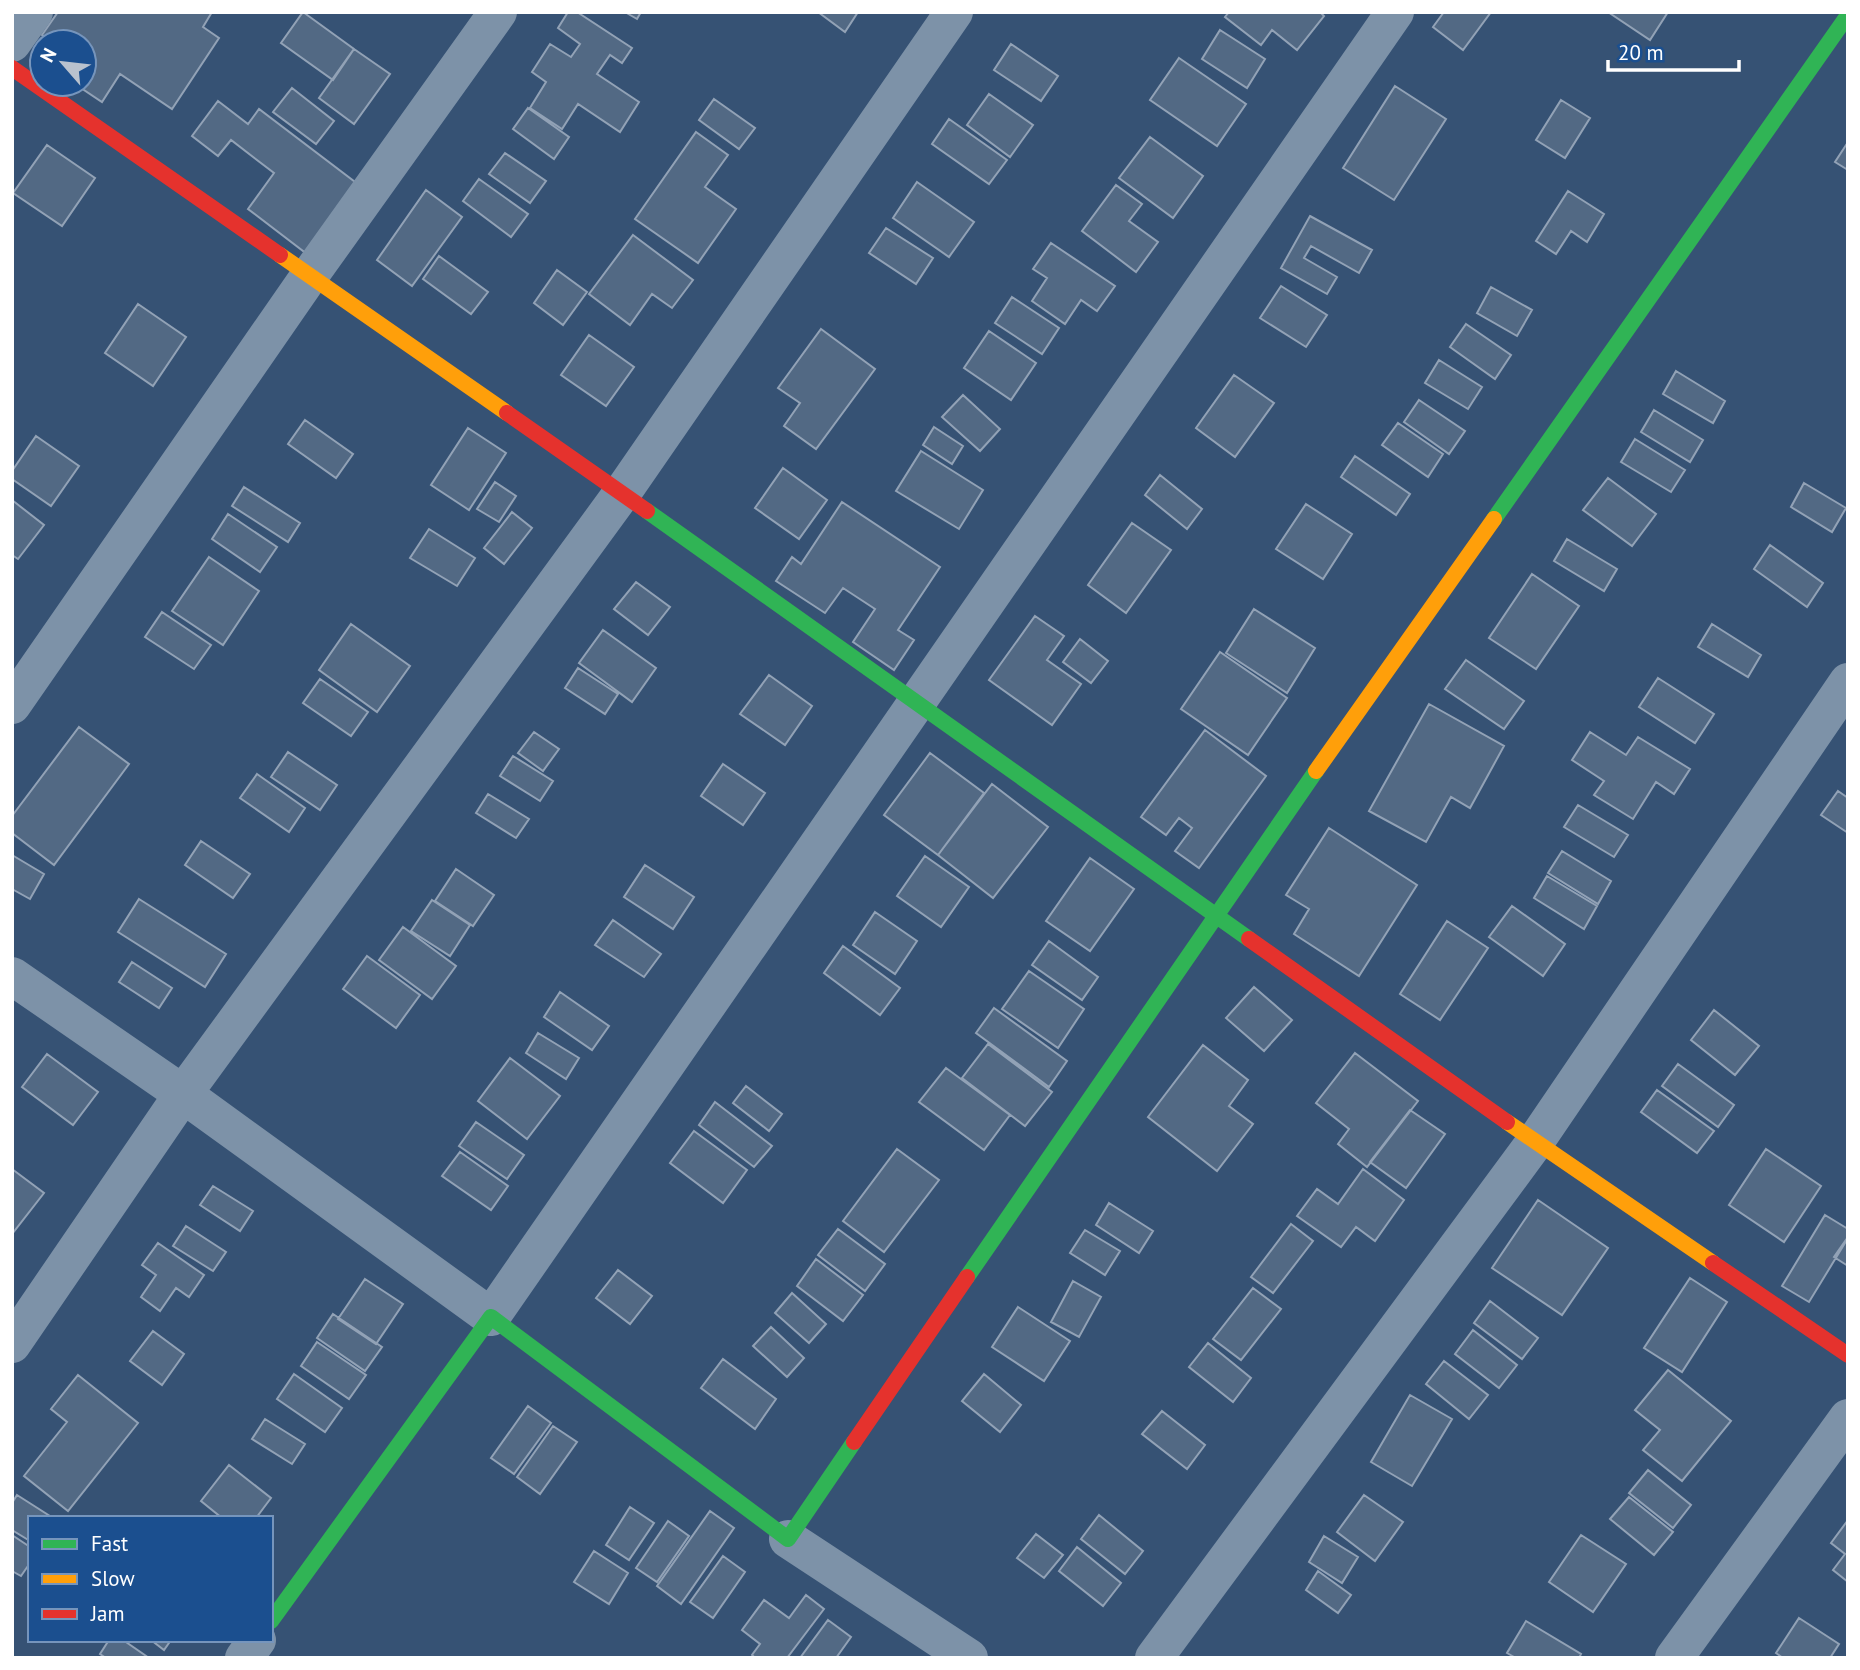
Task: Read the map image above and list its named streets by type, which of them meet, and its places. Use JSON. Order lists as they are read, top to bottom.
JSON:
{
  "legend": ["Fast", "Slow", "Jam"],
  "scale_bar": "20 m",
  "north": "top left"
}
